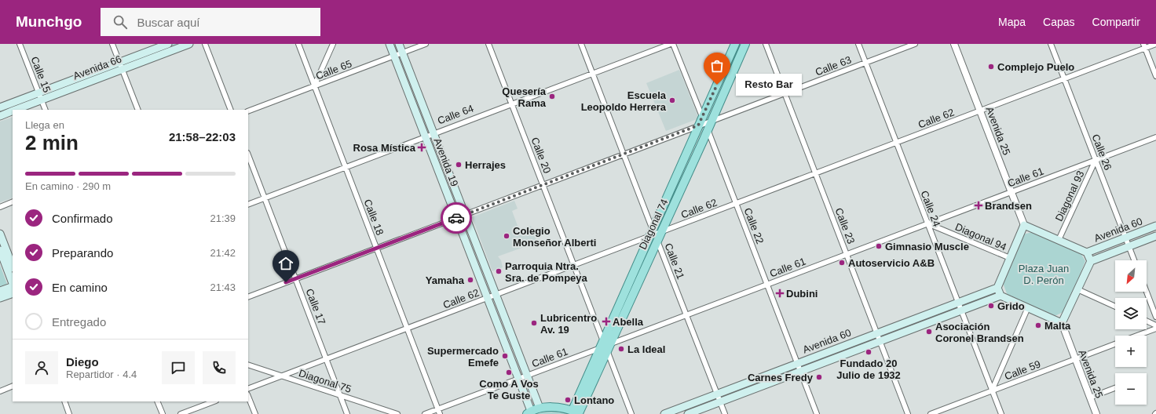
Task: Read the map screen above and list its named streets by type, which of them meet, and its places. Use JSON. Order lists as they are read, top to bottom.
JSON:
{
  "streets": {
    "main road": [
      "Avenida 66",
      "Avenida 19",
      "Diagonal 74",
      "Avenida 60"
    ],
    "street": [
      "Calle 63",
      "Calle 65",
      "Calle 15",
      "Calle 64",
      "Calle 62",
      "Avenida 25",
      "Calle 26",
      "Calle 20",
      "Calle 61",
      "Diagonal 93",
      "Calle 24",
      "Calle 18",
      "Calle 22",
      "Calle 23",
      "Diagonal 94",
      "Calle 21",
      "Calle 17",
      "Calle 59",
      "Diagonal 75"
    ]
  },
  "crossings": [
    ["Calle 63", "Calle 20"],
    ["Calle 63", "Avenida 19"],
    ["Calle 63", "Calle 24"],
    ["Calle 63", "Calle 18"],
    ["Calle 63", "Diagonal 74"],
    ["Calle 63", "Calle 22"],
    ["Calle 63", "Calle 23"],
    ["Calle 63", "Calle 21"],
    ["Calle 63", "Calle 17"],
    ["Avenida 66", "Calle 15"],
    ["Calle 65", "Avenida 19"],
    ["Calle 65", "Calle 18"],
    ["Calle 64", "Calle 20"],
    ["Calle 64", "Avenida 19"],
    ["Calle 64", "Calle 18"],
    ["Calle 64", "Calle 21"],
    ["Calle 64", "Calle 17"],
    ["Calle 62", "Avenida 25"],
    ["Calle 62", "Calle 26"],
    ["Calle 62", "Calle 20"],
    ["Calle 62", "Avenida 19"],
    ["Calle 62", "Calle 24"],
    ["Calle 62", "Calle 18"],
    ["Calle 62", "Diagonal 74"],
    ["Calle 62", "Calle 22"],
    ["Calle 62", "Calle 23"],
    ["Calle 62", "Calle 21"],
    ["Calle 62", "Calle 17"],
    ["Calle 62", "Diagonal 75"],
    ["Avenida 25", "Calle 61"],
    ["Avenida 25", "Calle 59"],
    ["Calle 26", "Calle 61"],
    ["Calle 26", "Diagonal 93"],
    ["Calle 26", "Avenida 60"],
    ["Calle 20", "Calle 61"],
    ["Calle 20", "Diagonal 74"],
    ["Avenida 19", "Calle 61"],
    ["Calle 61", "Diagonal 93"],
    ["Calle 61", "Calle 24"],
    ["Calle 61", "Calle 18"],
    ["Calle 61", "Diagonal 74"],
    ["Calle 61", "Calle 22"],
    ["Calle 61", "Calle 23"],
    ["Calle 61", "Diagonal 94"],
    ["Calle 61", "Calle 21"],
    ["Calle 24", "Avenida 60"],
    ["Calle 24", "Diagonal 94"],
    ["Calle 24", "Calle 59"],
    ["Diagonal 74", "Calle 22"],
    ["Diagonal 74", "Calle 21"],
    ["Calle 22", "Avenida 60"],
    ["Calle 23", "Avenida 60"],
    ["Avenida 60", "Calle 21"],
    ["Calle 17", "Diagonal 75"]
  ],
  "parks": ["Plaza Juan D. Perón"],
  "places": {
    "other": [
      "Complejo Puelo",
      "Resto Bar",
      "Quesería Rama",
      "Escuela Leopoldo Herrera",
      "Herrajes",
      "Colegio Monseñor Alberti",
      "Gimnasio Muscle",
      "Autoservicio A&B",
      "Parroquia Ntra. Sra. de Pompeya",
      "Yamaha",
      "Grido",
      "Lubricentro Av. 19",
      "Malta",
      "Asociación Coronel Brandsen",
      "La Ideal",
      "Fundado 20 Julio de 1932",
      "Supermercado Emefe",
      "Como A Vos Te Guste",
      "Carnes Fredy",
      "Lontano"
    ],
    "health": [
      "Rosa Mística",
      "Brandsen",
      "Dubini",
      "Abella"
    ]
  },
  "north": "bottom left",
  "page": {
    "header": "Munchgo",
    "search": "Buscar aquí",
    "nav": ["Mapa", "Capas", "Compartir"],
    "bubble": "Resto Bar",
    "heading": ["2 min", "Llega en", "21:58–22:03"],
    "panel": ["Diego", "Repartidor · 4.4"],
    "bar": "En camino · 290 m",
    "list": [
      ["Confirmado", "21:39"],
      ["Preparando", "21:42"],
      ["En camino", "21:43"],
      "Entregado"
    ],
    "map_buttons": ["+", "−"]
  }
}
